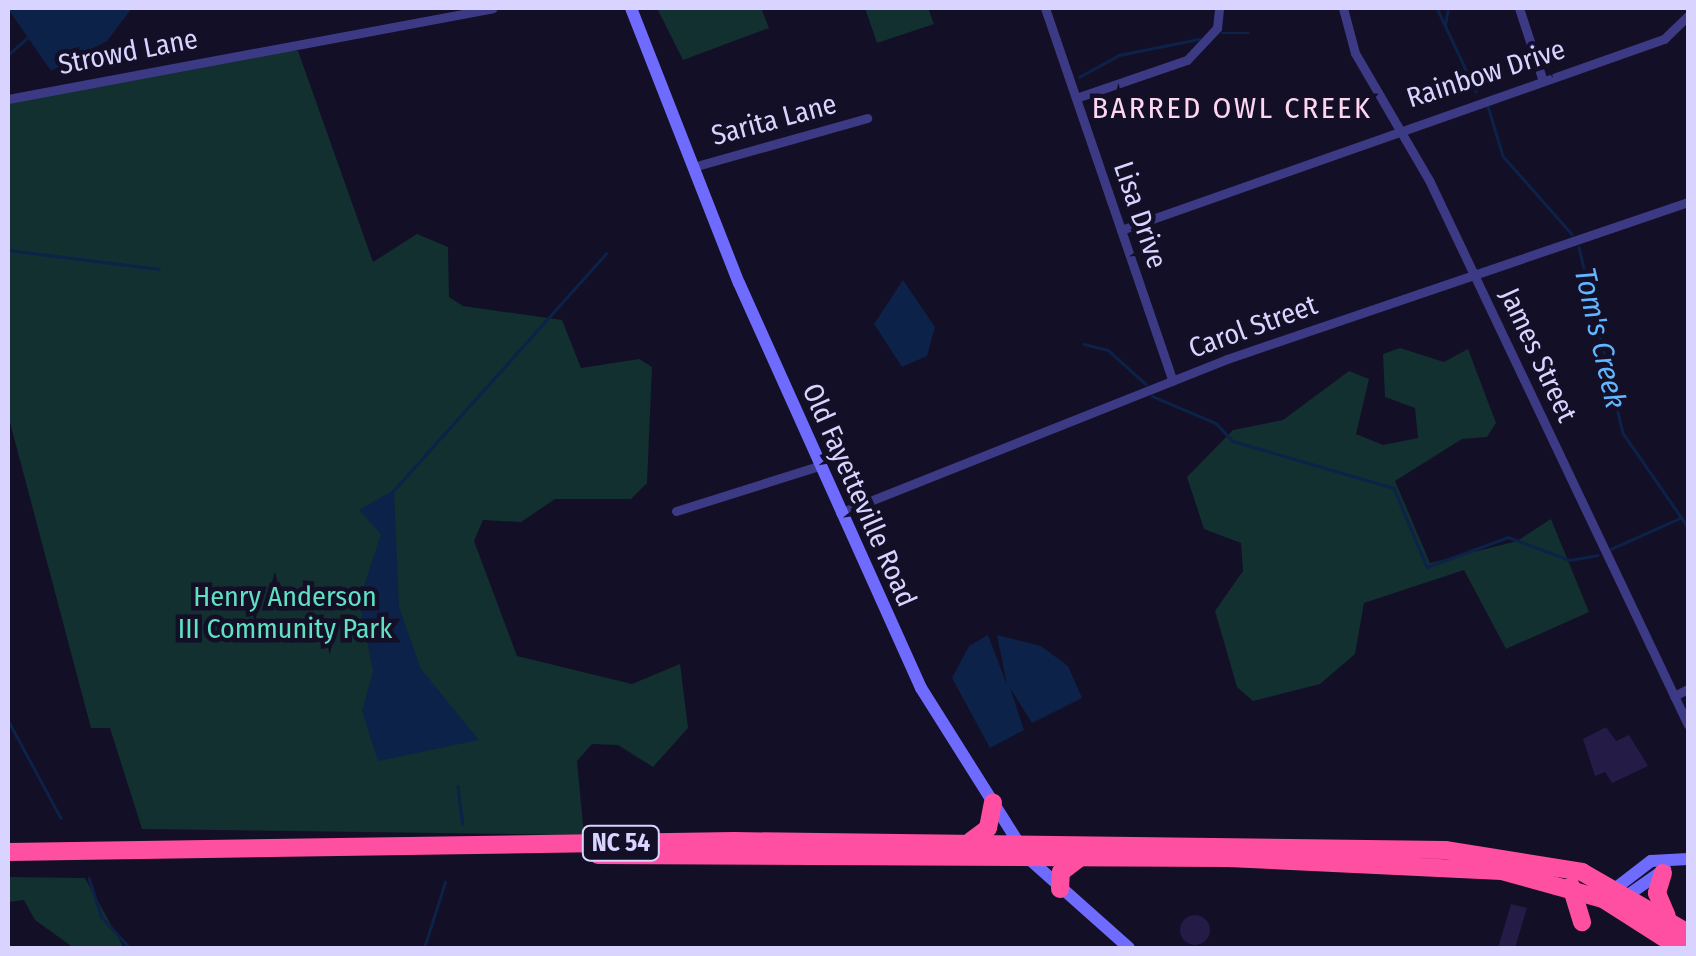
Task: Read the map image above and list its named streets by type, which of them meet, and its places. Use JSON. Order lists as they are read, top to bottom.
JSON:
{
  "streets": {
    "highway": ["NC 54"],
    "street": [
      "Strowd Lane",
      "Rainbow Drive",
      "Sarita Lane",
      "Lisa Drive",
      "Carol Street",
      "James Street",
      "Old Fayetteville Road"
    ]
  },
  "crossings": [
    ["Rainbow Drive", "Lisa Drive"],
    ["Rainbow Drive", "James Street"],
    ["Sarita Lane", "Old Fayetteville Road"],
    ["Lisa Drive", "Carol Street"],
    ["Carol Street", "James Street"],
    ["Carol Street", "Old Fayetteville Road"],
    ["Old Fayetteville Road", "NC 54"]
  ],
  "districts": ["BARRED OWL CREEK"],
  "water": ["Tom's Creek"],
  "parks": ["Henry Anderson III Community Park"]
}
